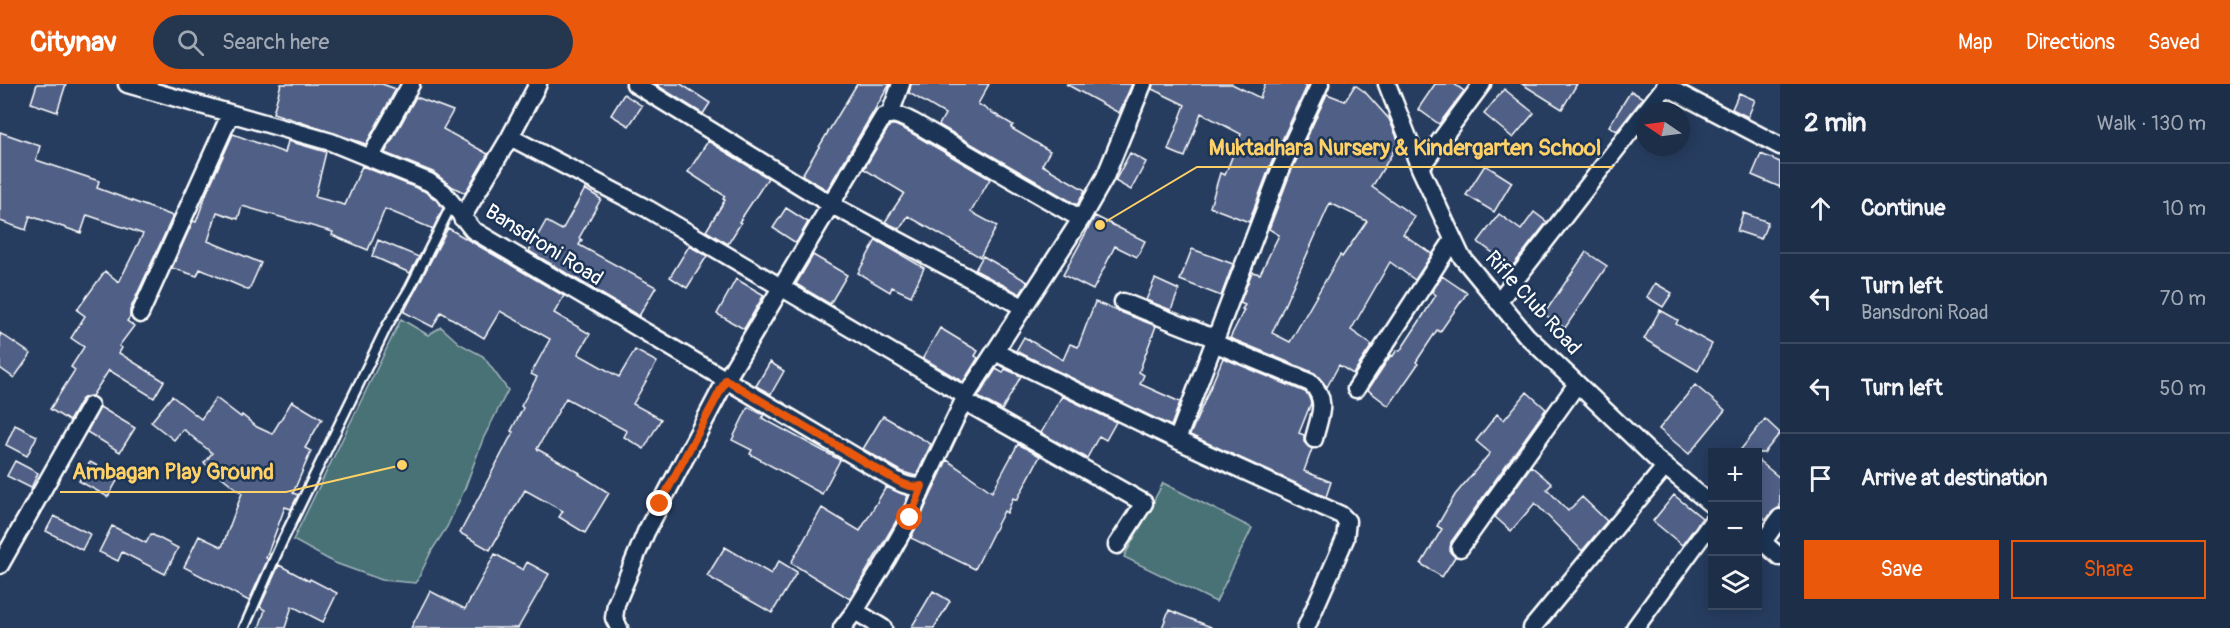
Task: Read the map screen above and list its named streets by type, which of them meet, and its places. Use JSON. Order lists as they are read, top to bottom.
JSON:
{
  "streets": {
    "street": ["Bansdroni Road", "Rifle Club Road"]
  },
  "places": ["Muktadhara Nursery & Kindergarten School", "Ambagan Play Ground"],
  "north": "left",
  "page": {
    "header": "Citynav",
    "search": "Search here",
    "nav": ["Map", "Directions", "Saved"],
    "heading": ["2 min", "Walk · 130 m"],
    "list": [
      ["Continue", "10 m"],
      ["Turn left", "Bansdroni Road", "70 m"],
      ["Turn left", "50 m"],
      "Arrive at destination"
    ],
    "map_buttons": ["+", "−"],
    "buttons": ["Save", "Share"]
  }
}
